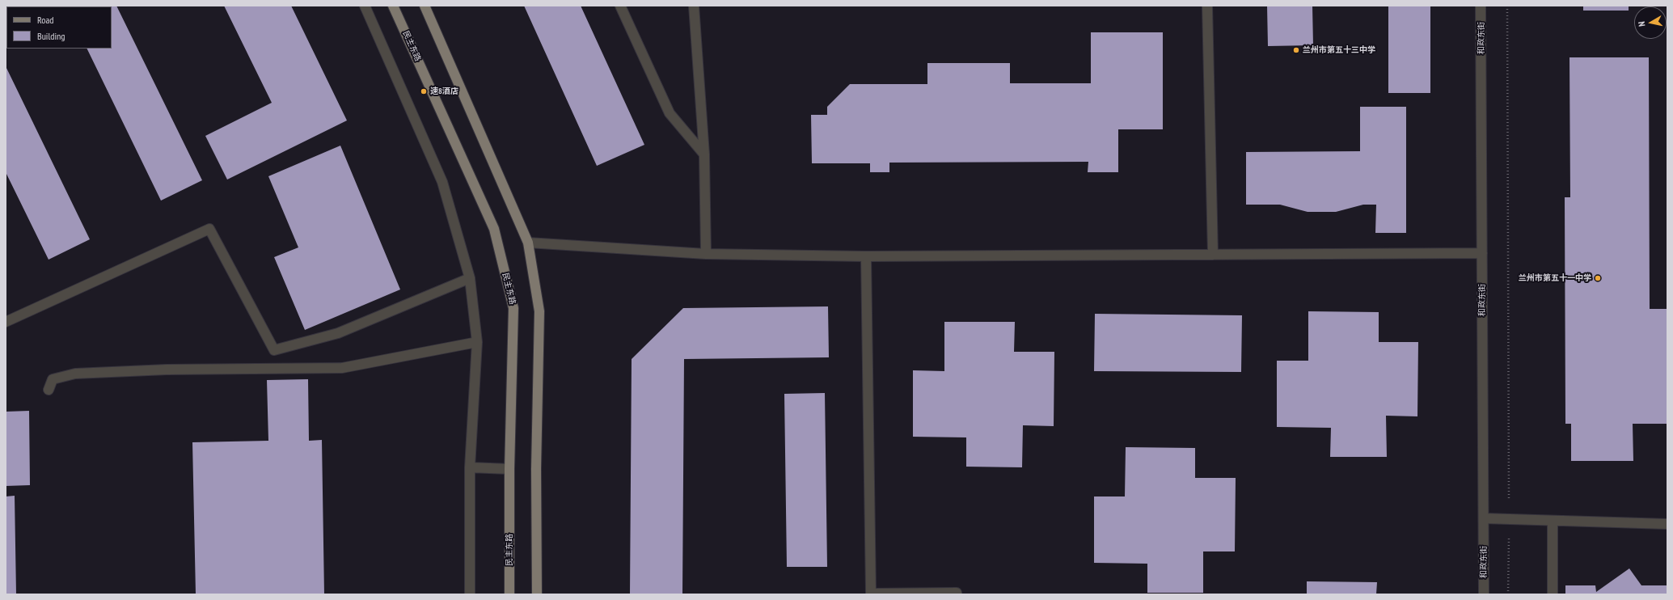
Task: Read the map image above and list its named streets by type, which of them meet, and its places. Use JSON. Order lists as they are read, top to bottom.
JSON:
{
  "streets": {
    "main road": ["民主东路"],
    "street": ["和政东街"]
  },
  "places": ["兰州市第五十三中学", "速8酒店", "兰州市第五十一中学"],
  "legend": ["Road", "Building"],
  "north": "left"
}
